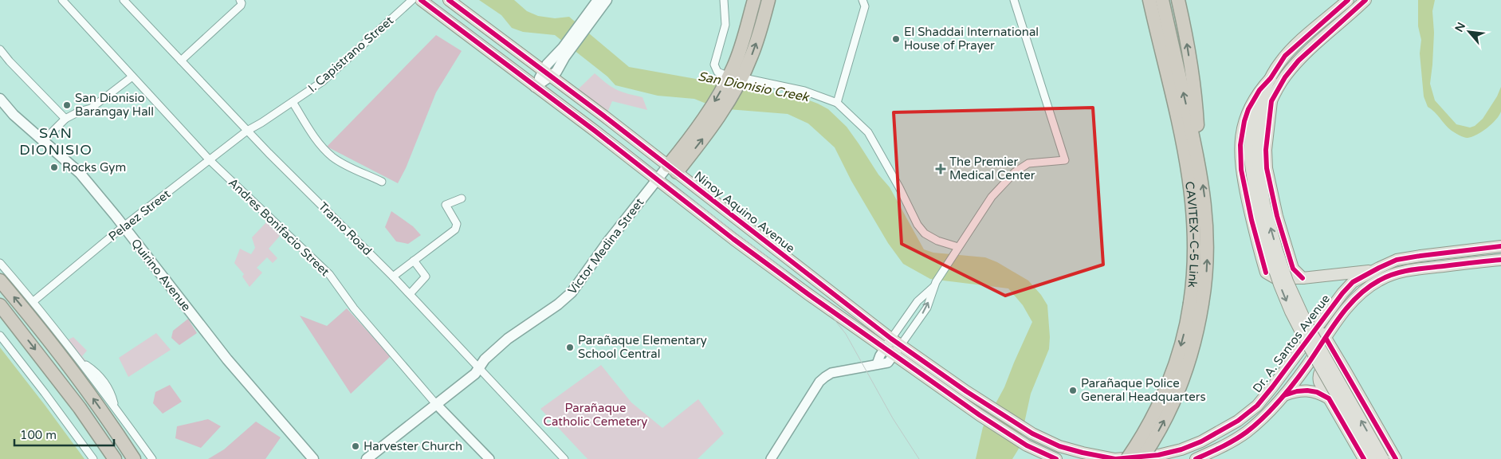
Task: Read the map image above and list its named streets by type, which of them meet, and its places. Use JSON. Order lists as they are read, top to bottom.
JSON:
{
  "streets": {
    "highway": ["CAVITEX–C-5 Link"],
    "main road": [
      "Ninoy Aquino Avenue",
      "Victor Medina Street",
      "Quirino Avenue",
      "Dr. A. Santos Avenue"
    ],
    "street": [
      "I. Capistrano Street",
      "Pelaez Street",
      "Andres Bonifacio Street",
      "Tramo Road"
    ]
  },
  "crossings": [
    ["I. Capistrano Street", "Pelaez Street"],
    ["I. Capistrano Street", "Tramo Road"],
    ["Ninoy Aquino Avenue", "Victor Medina Street"],
    ["Ninoy Aquino Avenue", "Dr. A. Santos Avenue"],
    ["Pelaez Street", "Andres Bonifacio Street"],
    ["Pelaez Street", "Tramo Road"],
    ["Pelaez Street", "Quirino Avenue"],
    ["Andres Bonifacio Street", "Victor Medina Street"],
    ["Tramo Road", "Victor Medina Street"]
  ],
  "districts": ["SAN DIONISIO"],
  "water": ["San Dionisio Creek"],
  "parks": ["Parañaque Catholic Cemetery"],
  "places": {
    "other": [
      "El Shaddai International House of Prayer",
      "San Dionisio Barangay Hall",
      "Rocks Gym",
      "Parañaque Elementary School Central",
      "Parañaque Police General Headquarters",
      "Harvester Church"
    ],
    "health": ["The Premier Medical Center"]
  },
  "scale_bar": "100 m",
  "north": "top left"
}
